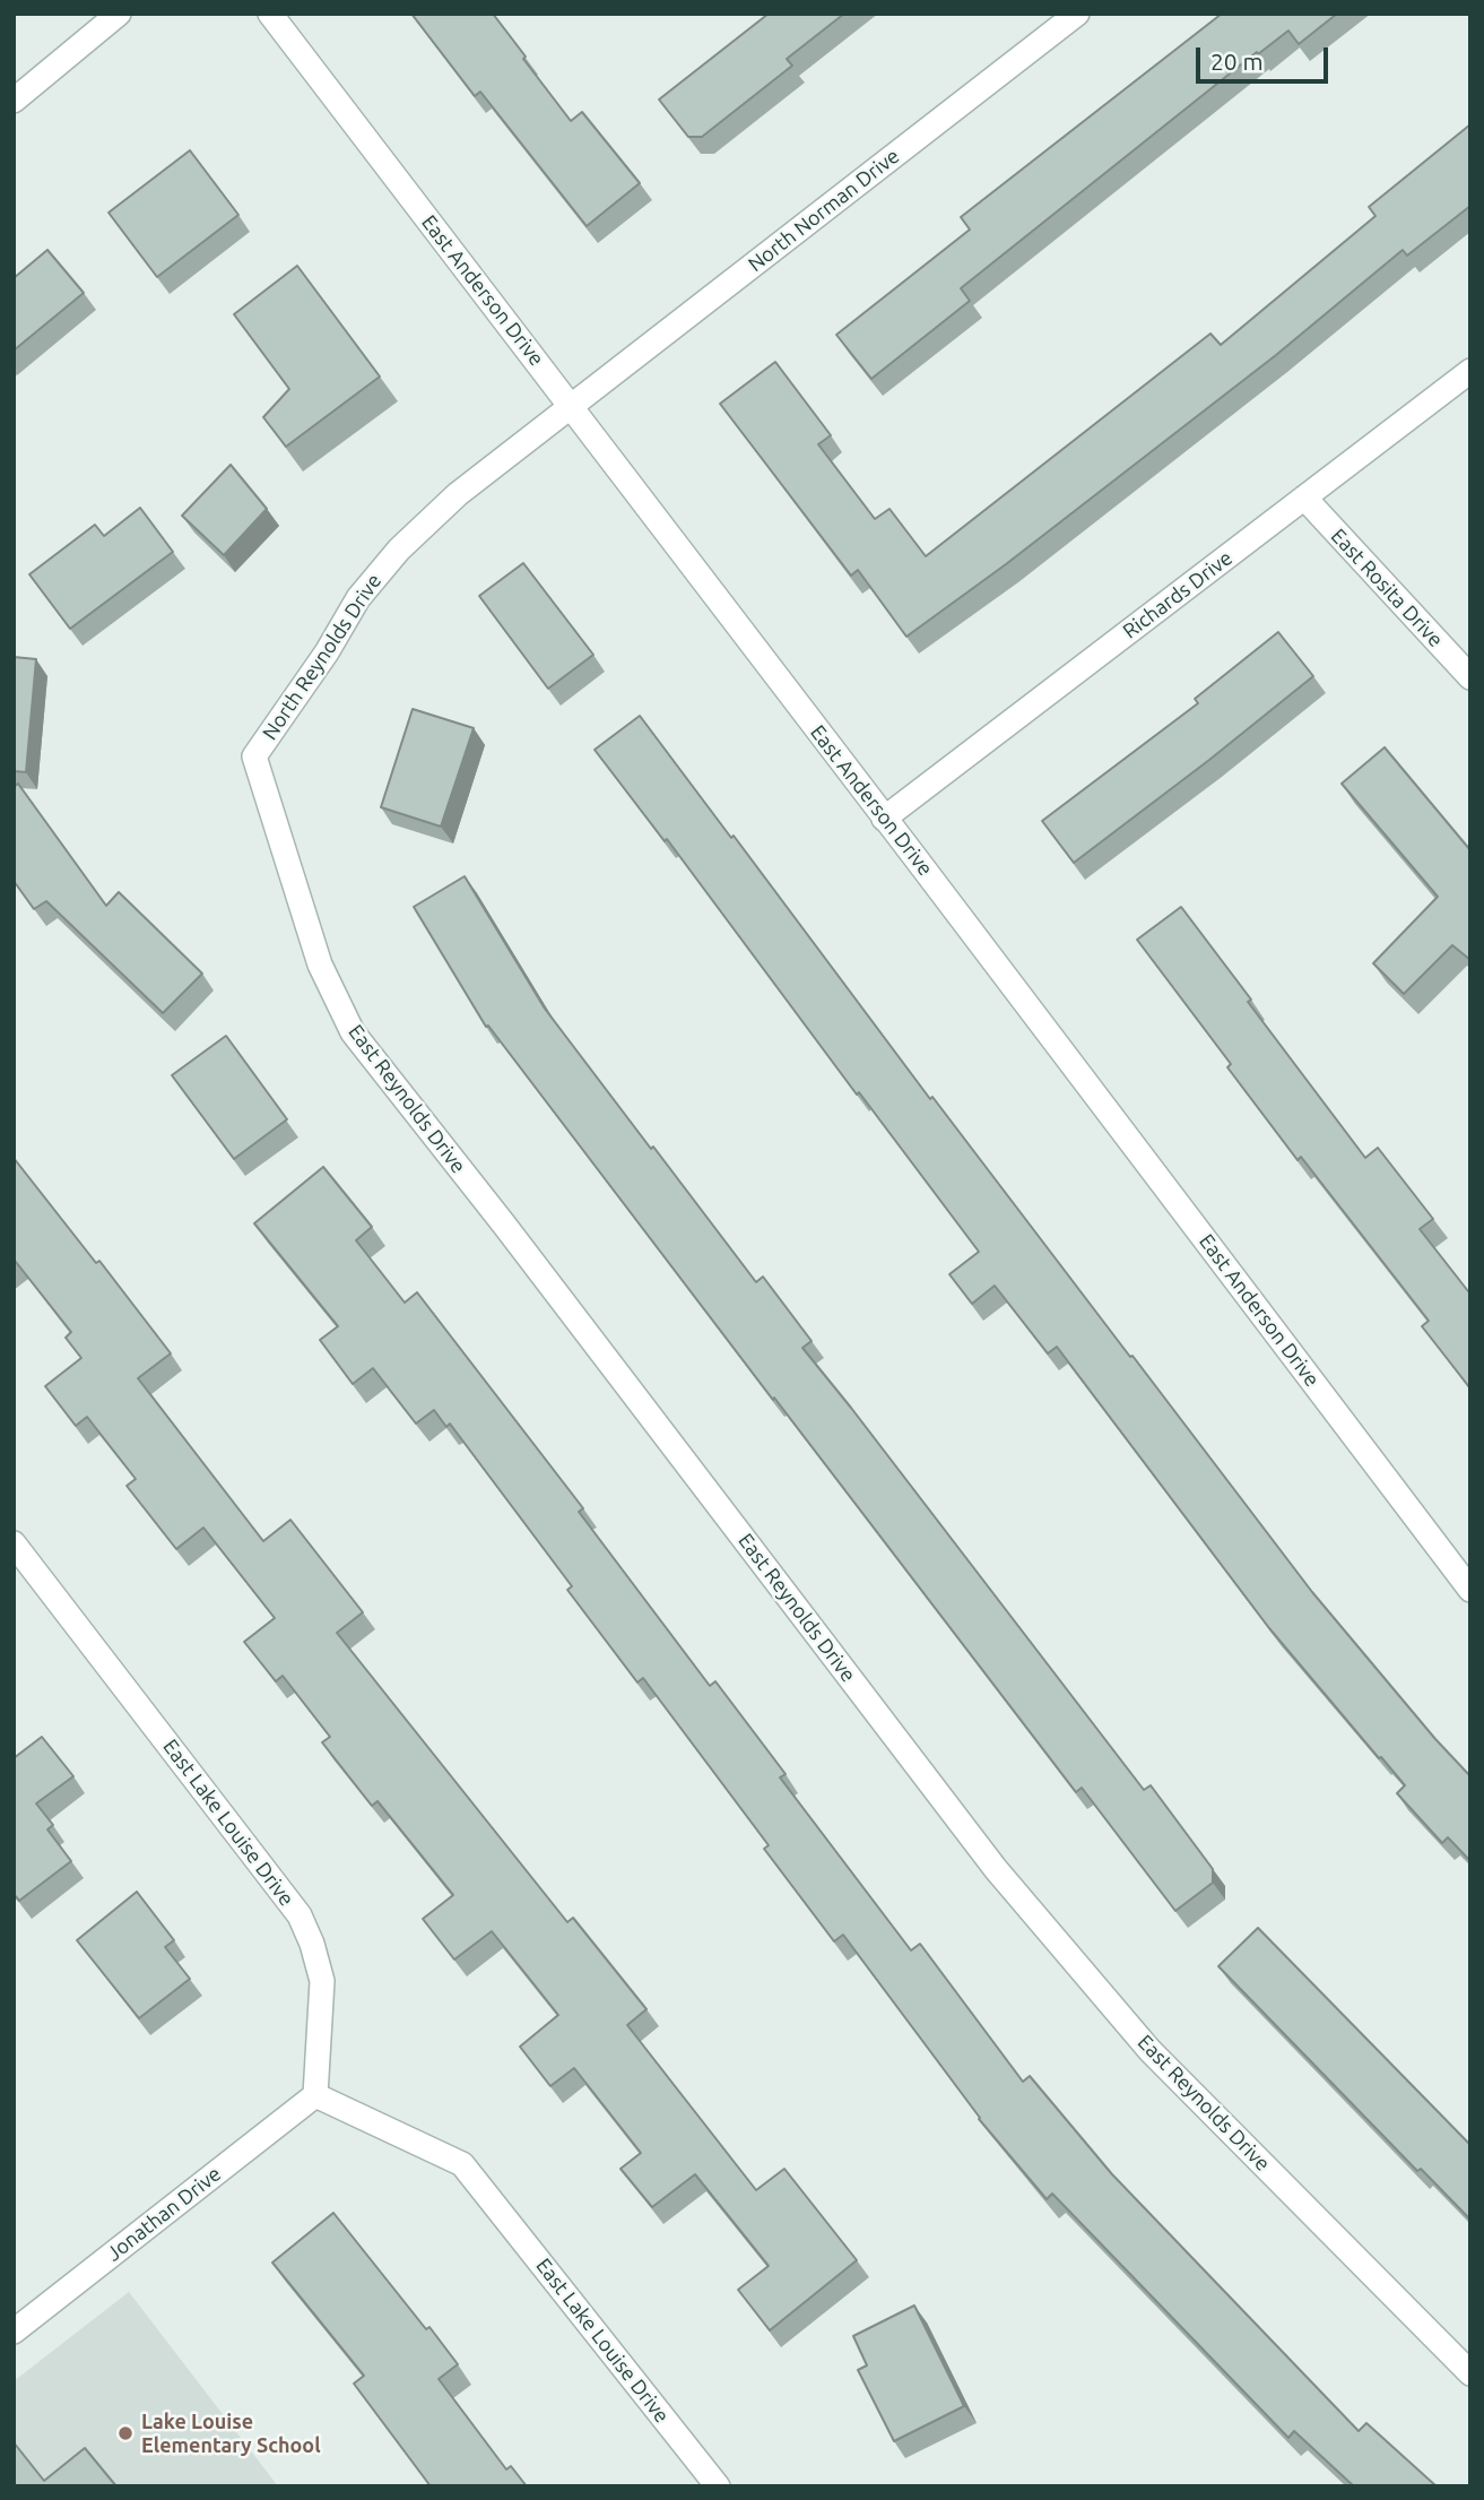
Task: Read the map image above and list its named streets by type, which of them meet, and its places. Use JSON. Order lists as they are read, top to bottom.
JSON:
{
  "streets": {
    "street": [
      "North Norman Drive",
      "East Anderson Drive",
      "East Rosita Drive",
      "Richards Drive",
      "North Reynolds Drive",
      "East Reynolds Drive",
      "East Lake Louise Drive",
      "Jonathan Drive"
    ]
  },
  "crossings": [
    ["North Norman Drive", "East Anderson Drive"],
    ["North Norman Drive", "North Reynolds Drive"],
    ["East Anderson Drive", "Richards Drive"],
    ["East Anderson Drive", "North Reynolds Drive"],
    ["East Rosita Drive", "Richards Drive"],
    ["North Reynolds Drive", "East Reynolds Drive"],
    ["East Lake Louise Drive", "Jonathan Drive"]
  ],
  "places": ["Lake Louise Elementary School"],
  "scale_bar": "20 m"
}
